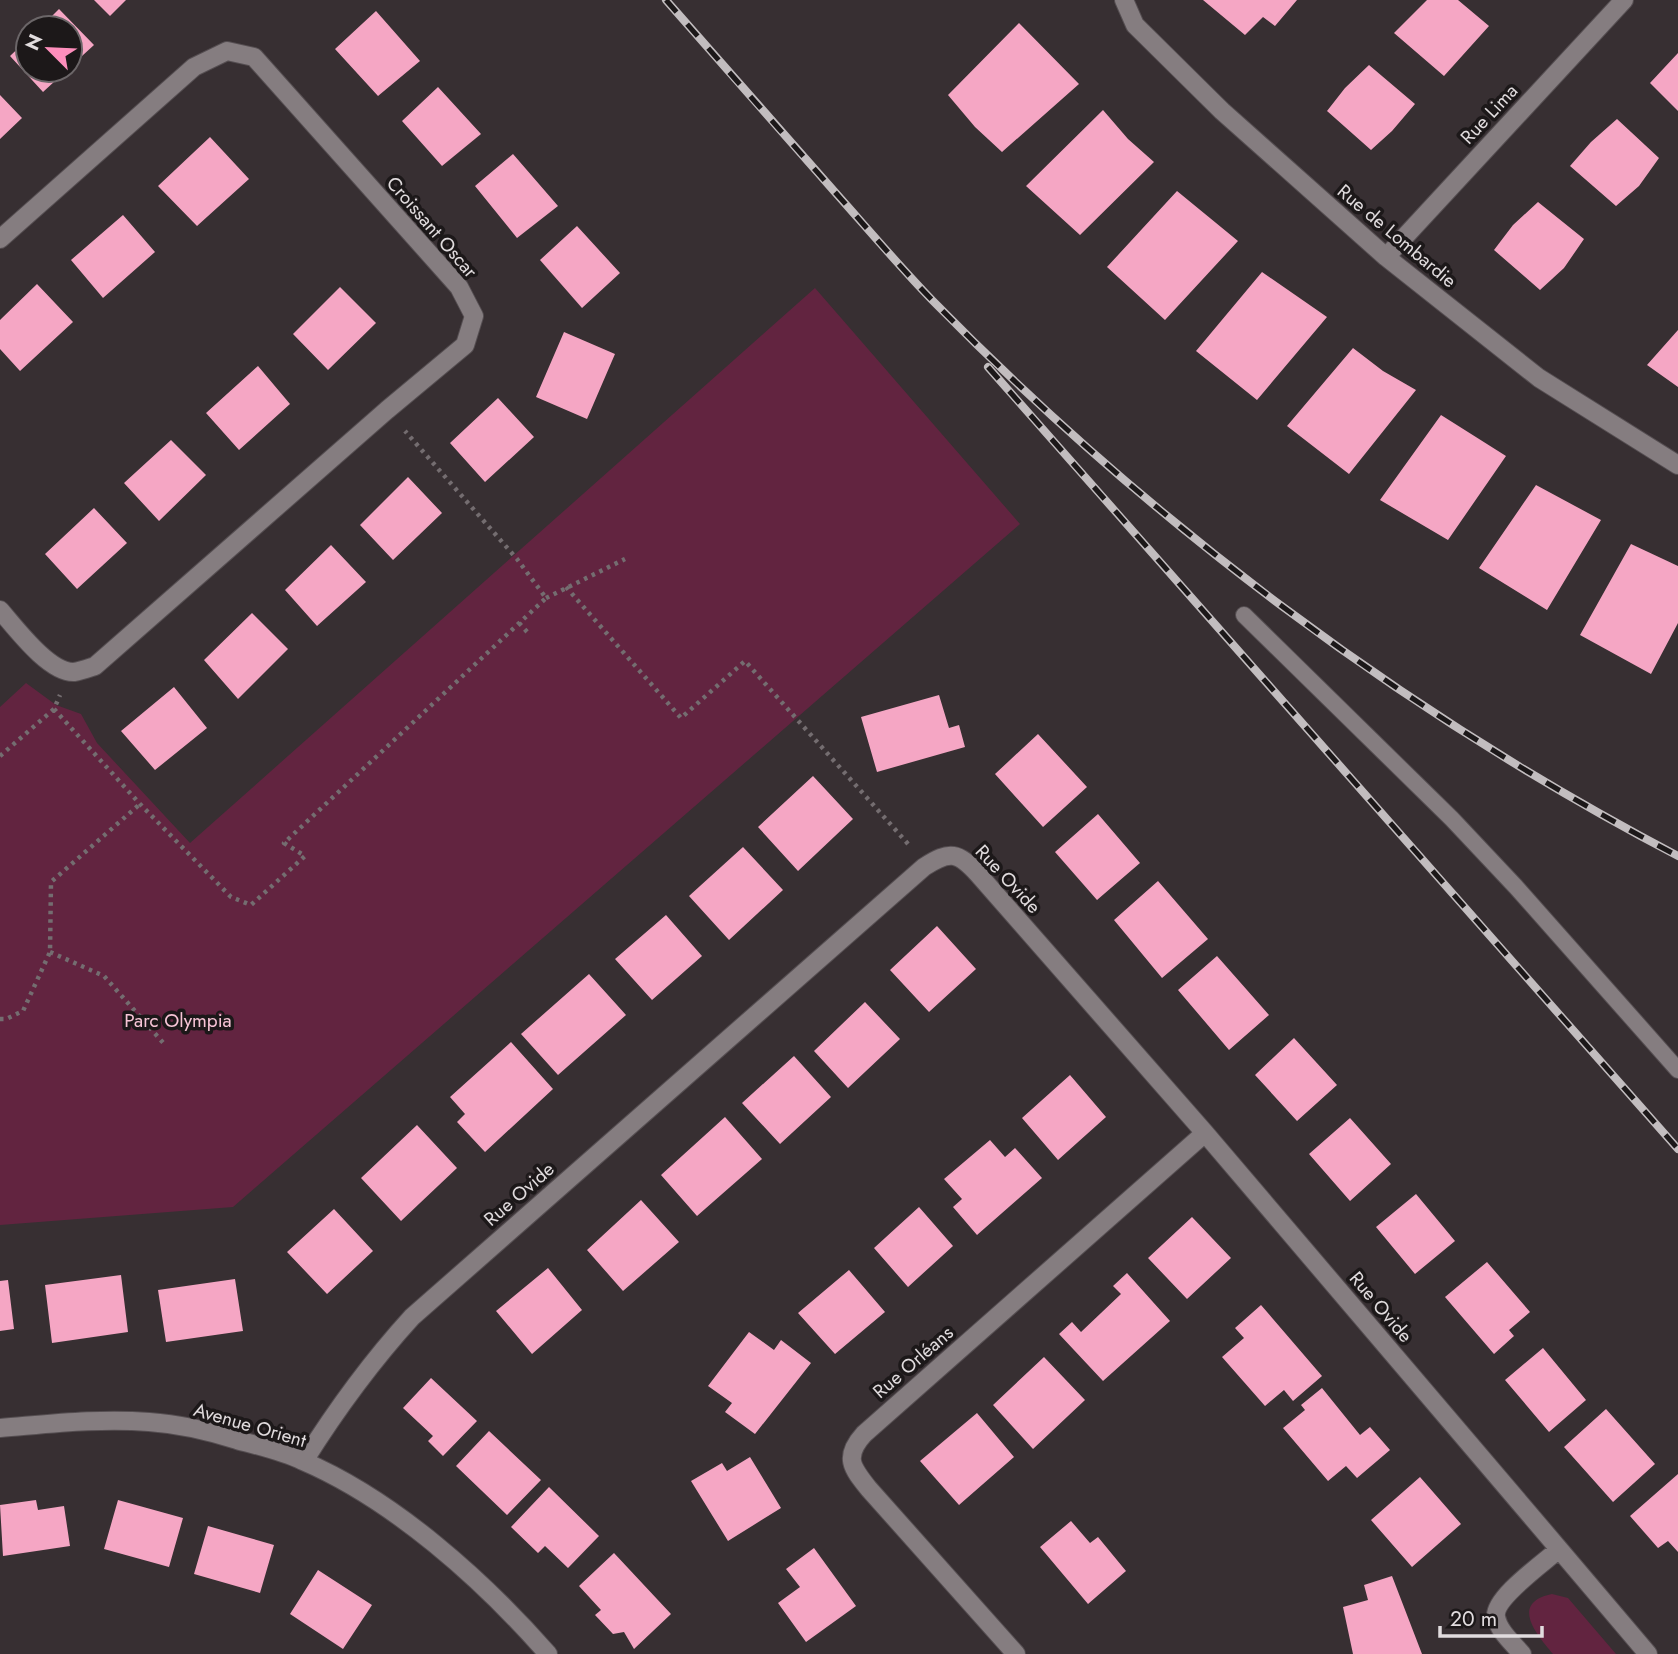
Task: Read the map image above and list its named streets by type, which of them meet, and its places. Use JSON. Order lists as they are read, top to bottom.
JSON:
{
  "streets": {
    "street": [
      "Rue Lima",
      "Croissant Oscar",
      "Rue de Lombardie",
      "Rue Ovide",
      "Rue Orléans",
      "Avenue Orient"
    ]
  },
  "crossings": [
    ["Rue Lima", "Rue de Lombardie"],
    ["Rue Ovide", "Rue Orléans"],
    ["Rue Ovide", "Avenue Orient"]
  ],
  "parks": ["Parc Olympia"],
  "scale_bar": "20 m",
  "north": "top left"
}
